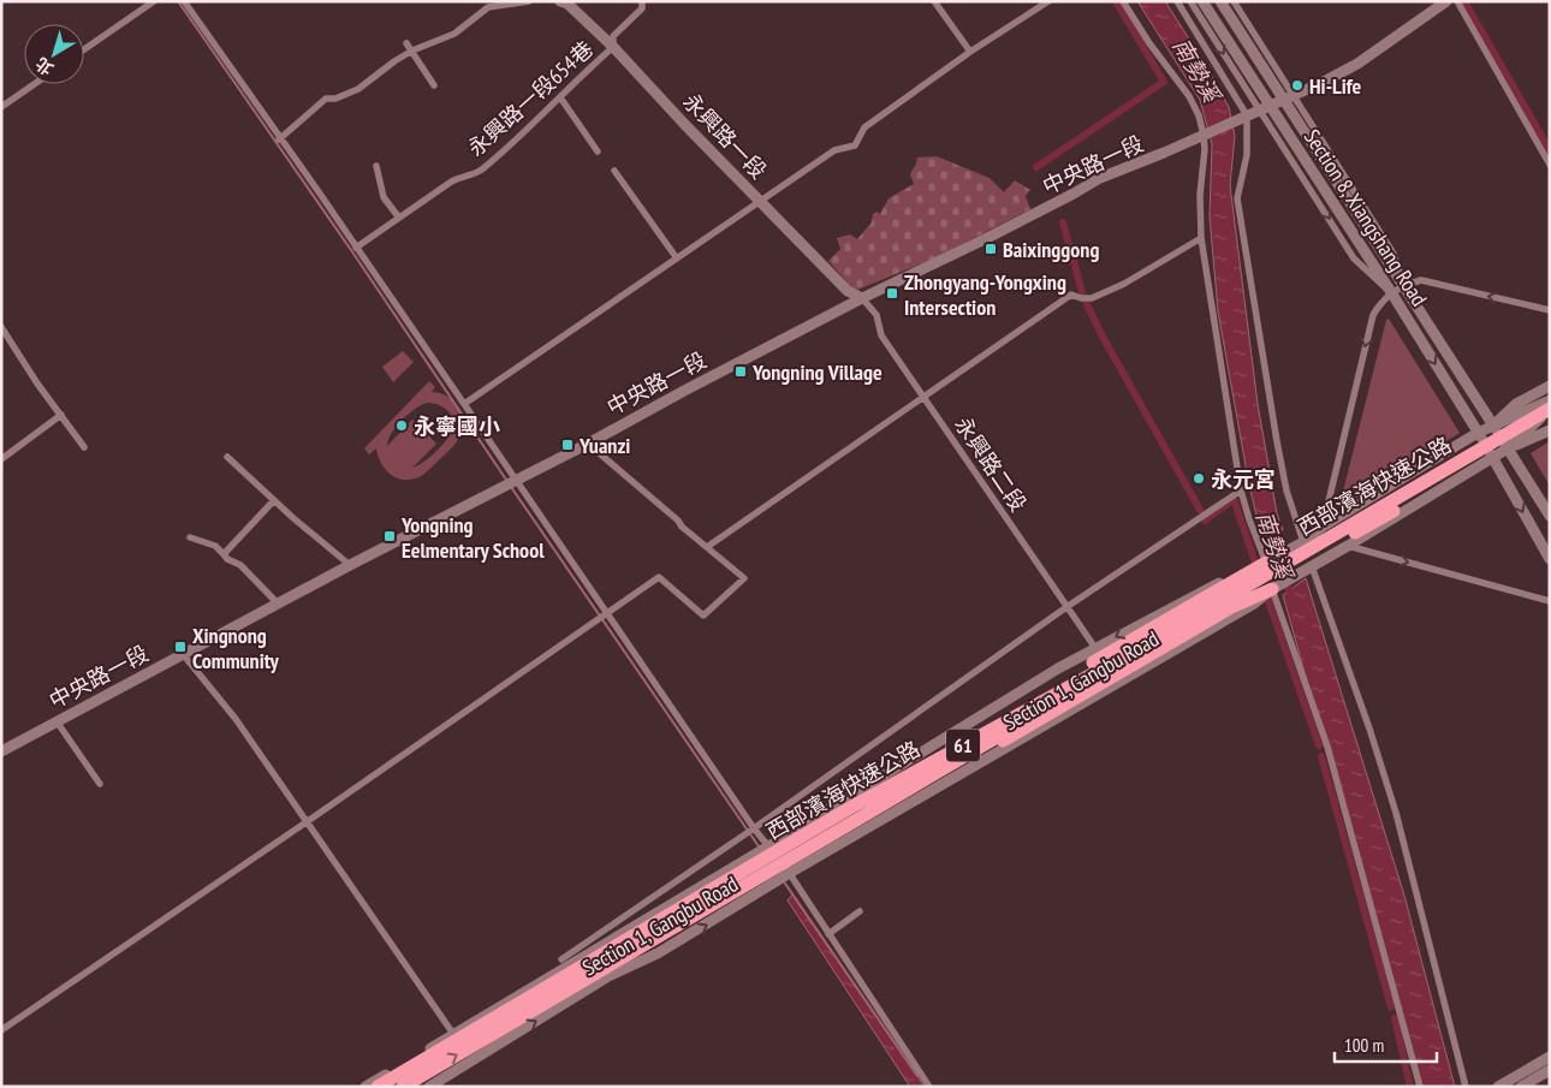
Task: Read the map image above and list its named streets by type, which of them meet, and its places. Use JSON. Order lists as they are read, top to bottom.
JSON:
{
  "streets": {
    "highway": ["西部濱海快速公路", "61"],
    "street": [
      "永興路一段654巷",
      "永興路一段",
      "中央路一段",
      "Section 8, Xiangshang Road",
      "永興路二段",
      "Section 1, Gangbu Road"
    ]
  },
  "crossings": [
    ["永興路一段654巷", "永興路一段"],
    ["永興路一段", "中央路一段"],
    ["永興路一段", "永興路二段"],
    ["中央路一段", "永興路二段"],
    ["Section 8, Xiangshang Road", "Section 1, Gangbu Road"],
    ["永興路二段", "Section 1, Gangbu Road"],
    ["西部濱海快速公路", "Section 1, Gangbu Road"]
  ],
  "water": ["南勢溪"],
  "places": {
    "other": ["Hi-Life", "永寧國小", "永元宮"],
    "transit": [
      "Baixinggong",
      "Zhongyang-Yongxing Intersection",
      "Yongning Village",
      "Yuanzi",
      "Yongning Eelmentary School",
      "Xingnong Community"
    ]
  },
  "scale_bar": "100 m",
  "north": "bottom left"
}
